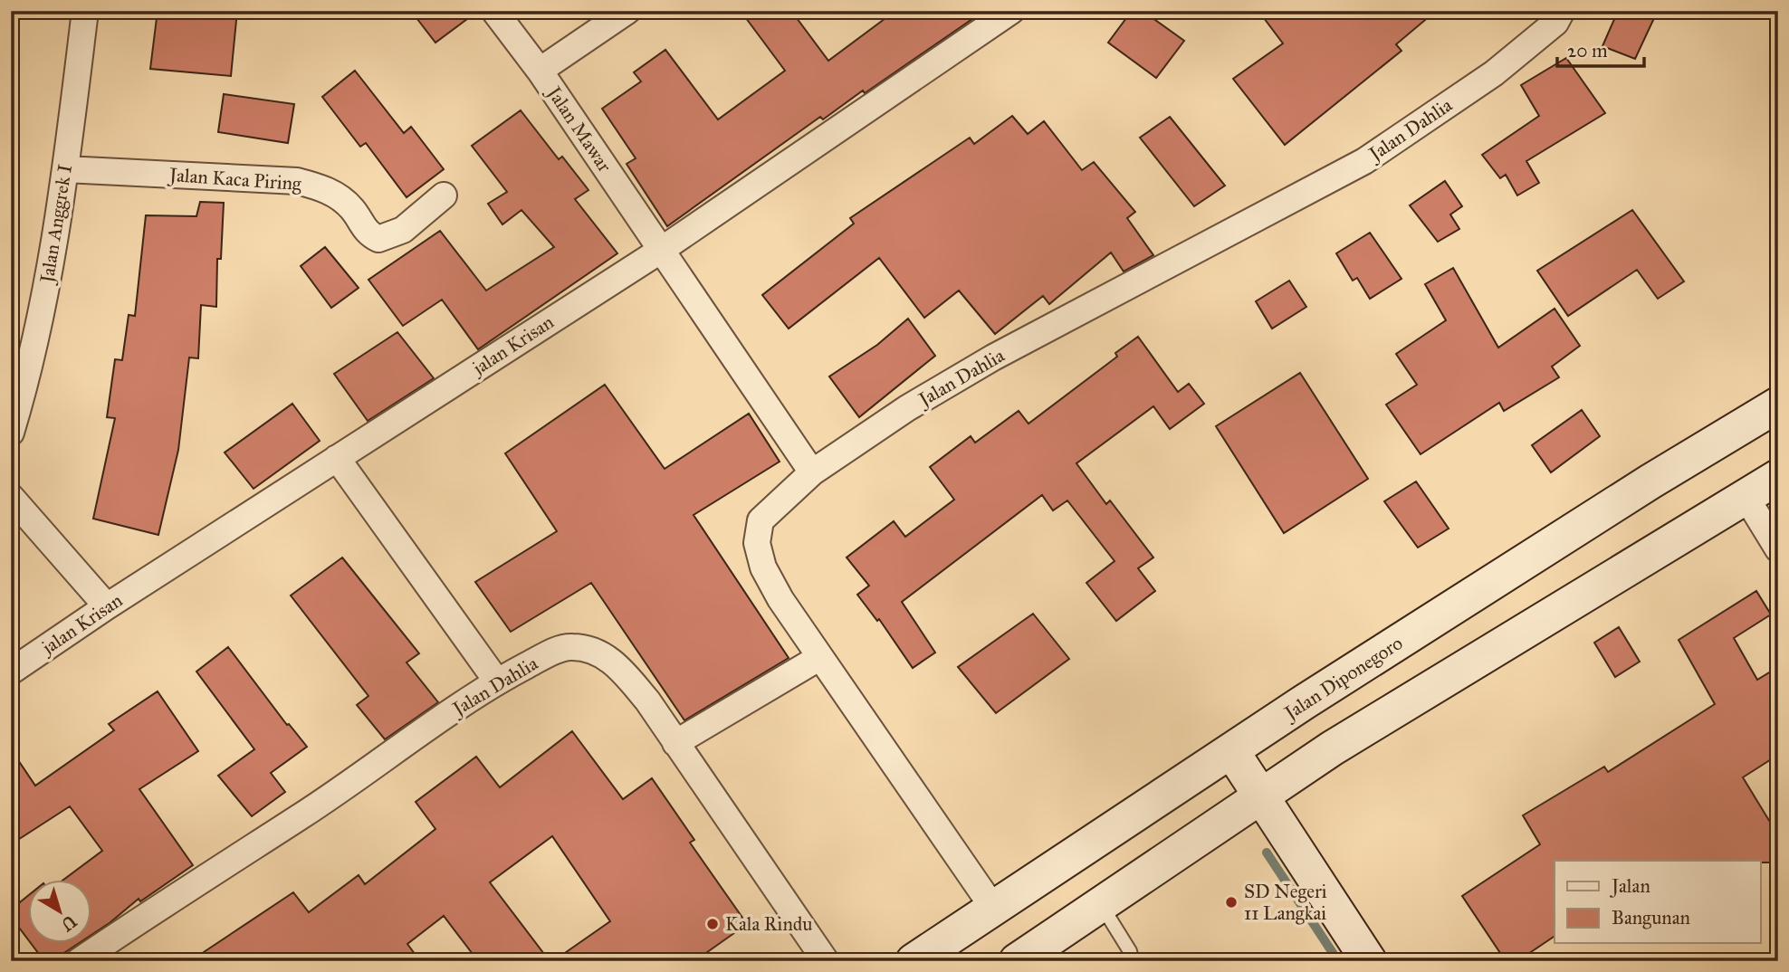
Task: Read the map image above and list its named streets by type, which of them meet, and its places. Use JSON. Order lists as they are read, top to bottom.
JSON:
{
  "streets": {
    "main road": ["Jalan Diponegoro"],
    "street": [
      "Jalan Mawar",
      "Jalan Dahlia",
      "Jalan Kaca Piring",
      "Jalan Anggrek I",
      "jalan Krisan"
    ]
  },
  "crossings": [
    ["Jalan Mawar", "Jalan Dahlia"],
    ["Jalan Mawar", "jalan Krisan"],
    ["Jalan Dahlia", "Jalan Diponegoro"],
    ["Jalan Kaca Piring", "Jalan Anggrek I"]
  ],
  "places": ["SD Negeri 11 Langkai", "Kala Rindu"],
  "legend": ["Jalan", "Bangunan"],
  "scale_bar": "20 m",
  "north": "bottom right"
}
